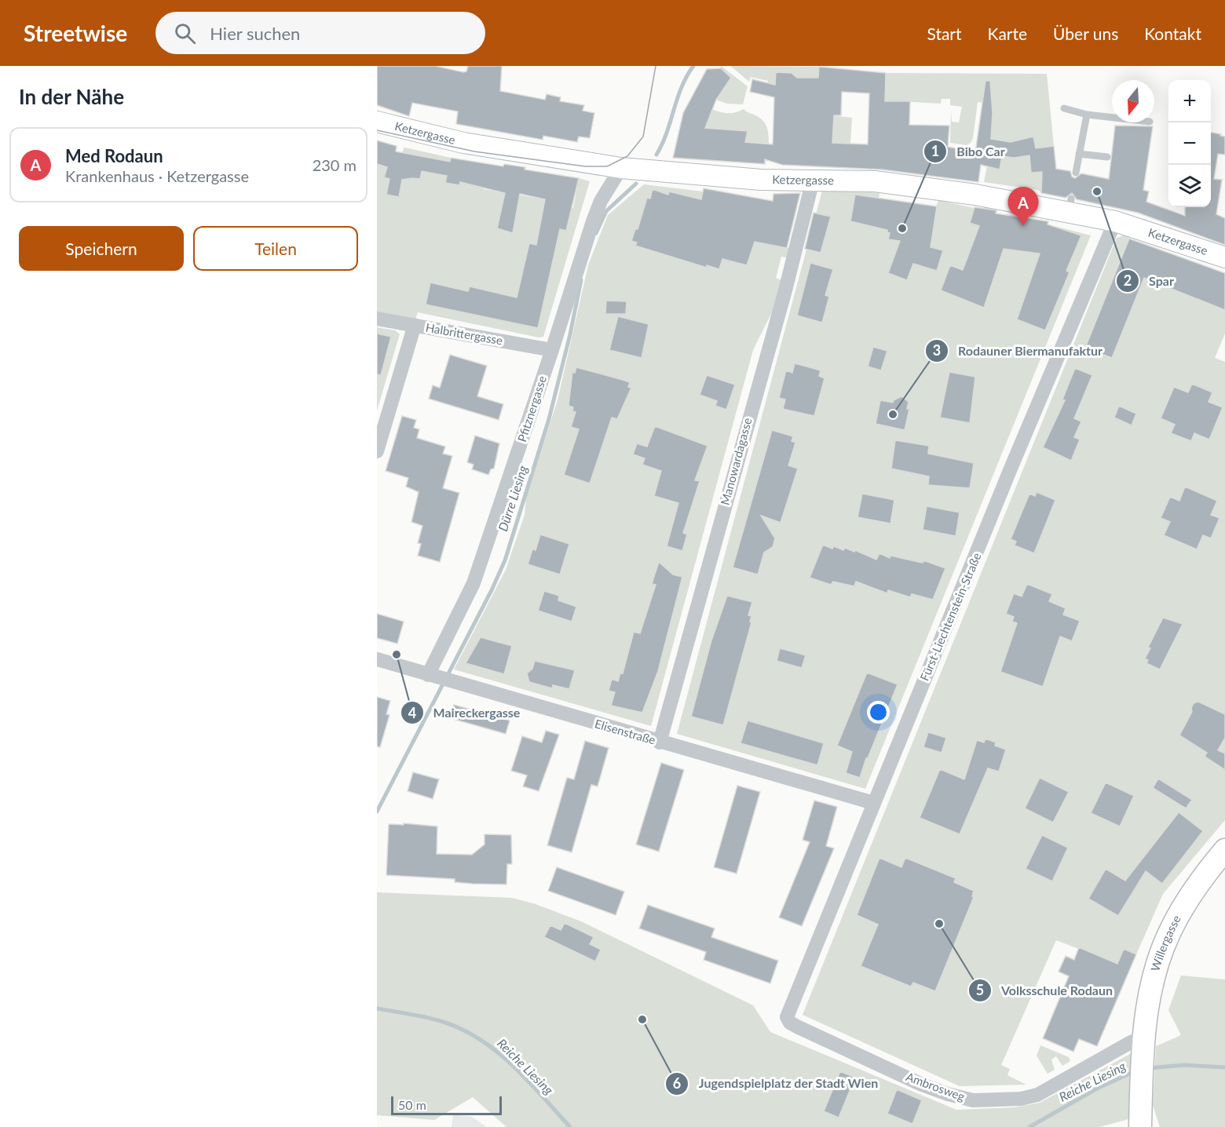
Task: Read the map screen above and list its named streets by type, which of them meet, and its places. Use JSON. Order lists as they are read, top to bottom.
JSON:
{
  "streets": {
    "main road": ["Ketzergasse", "Willergasse"],
    "street": [
      "Halbrittergasse",
      "Pfitznergasse",
      "Manowardagasse",
      "Fürst-Liechtenstein-Straße",
      "Elisenstraße",
      "Ambrosweg"
    ]
  },
  "crossings": [
    ["Ketzergasse", "Pfitznergasse"],
    ["Ketzergasse", "Manowardagasse"],
    ["Ketzergasse", "Fürst-Liechtenstein-Straße"],
    ["Halbrittergasse", "Pfitznergasse"],
    ["Pfitznergasse", "Elisenstraße"],
    ["Manowardagasse", "Elisenstraße"],
    ["Fürst-Liechtenstein-Straße", "Elisenstraße"],
    ["Fürst-Liechtenstein-Straße", "Ambrosweg"],
    ["Willergasse", "Ambrosweg"]
  ],
  "water": ["Dürre Liesing", "Reiche Liesing"],
  "places": [
    "Spar",
    "Bibo Car",
    "Rodauner Biermanufaktur",
    "Maireckergasse",
    "Volksschule Rodaun",
    "Jugendspielplatz der Stadt Wien"
  ],
  "scale_bar": "50 m",
  "north": "bottom",
  "page": {
    "header": "Streetwise",
    "search": "Hier suchen",
    "nav": [
      "Start",
      "Karte",
      "Über uns",
      "Kontakt"
    ],
    "heading": "In der Nähe",
    "map_buttons": ["+", "−"],
    "list": [
      {
        "mark": "A",
        "name": "Med Rodaun",
        "note": "Krankenhaus · Ketzergasse",
        "value": "230 m"
      }
    ],
    "pins": "A",
    "buttons": ["Speichern", "Teilen"],
    "scale": "50 m"
  }
}
